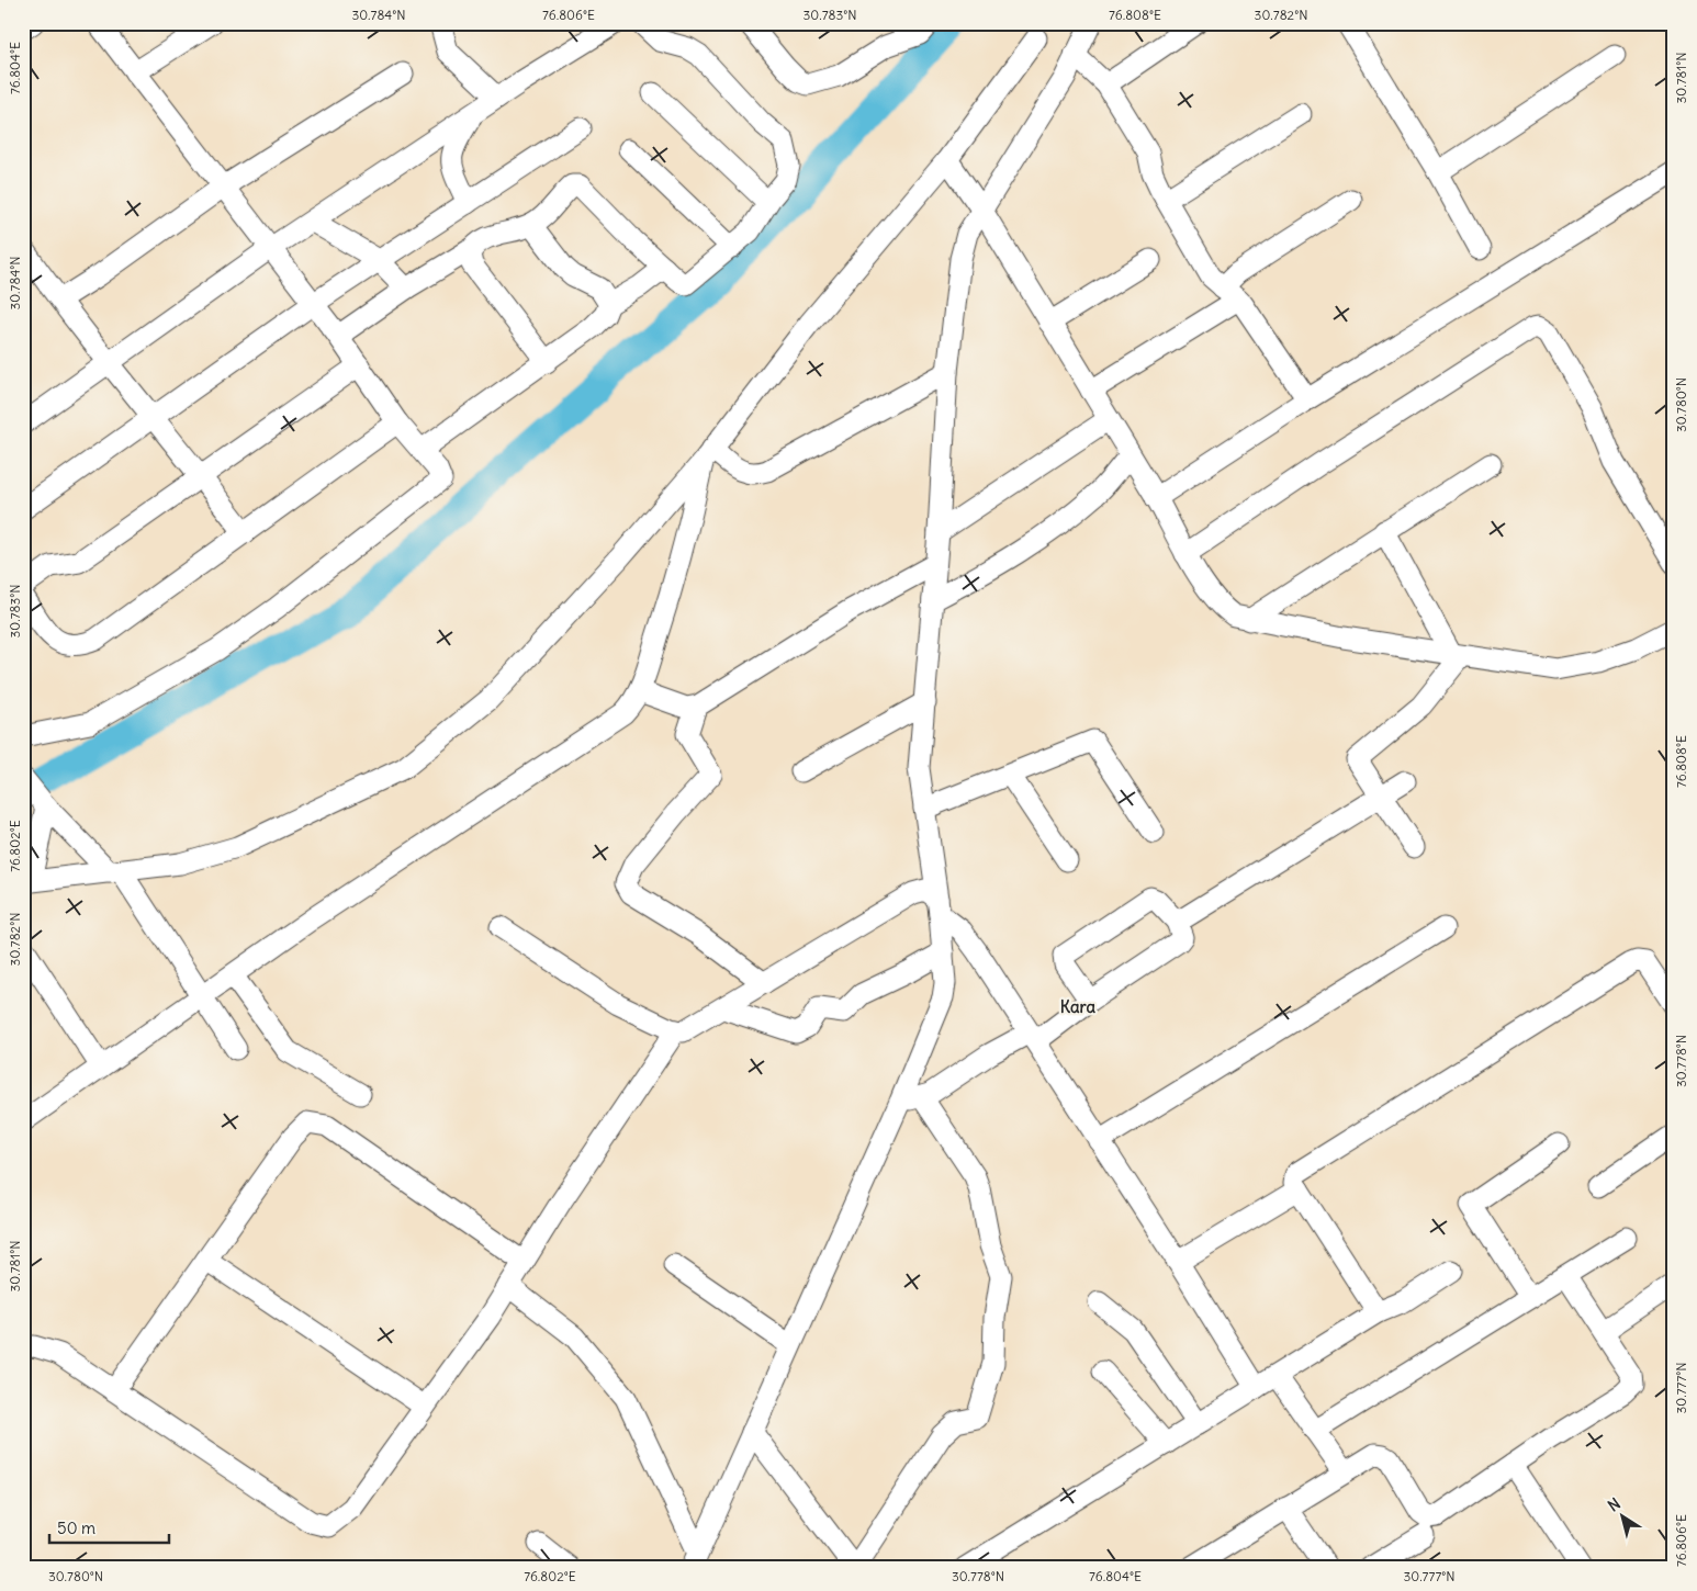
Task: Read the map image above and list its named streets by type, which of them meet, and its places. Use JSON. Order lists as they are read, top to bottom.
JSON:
{
  "districts": ["Kara"],
  "scale_bar": "50 m",
  "north": "top left",
  "coordinates": [
    "30.784°N",
    "76.806°E",
    "30.783°N",
    "76.808°E",
    "30.782°N",
    "76.804°E",
    "30.781°N",
    "30.780°N",
    "76.802°E",
    "30.778°N",
    "30.777°N"
  ]
}
